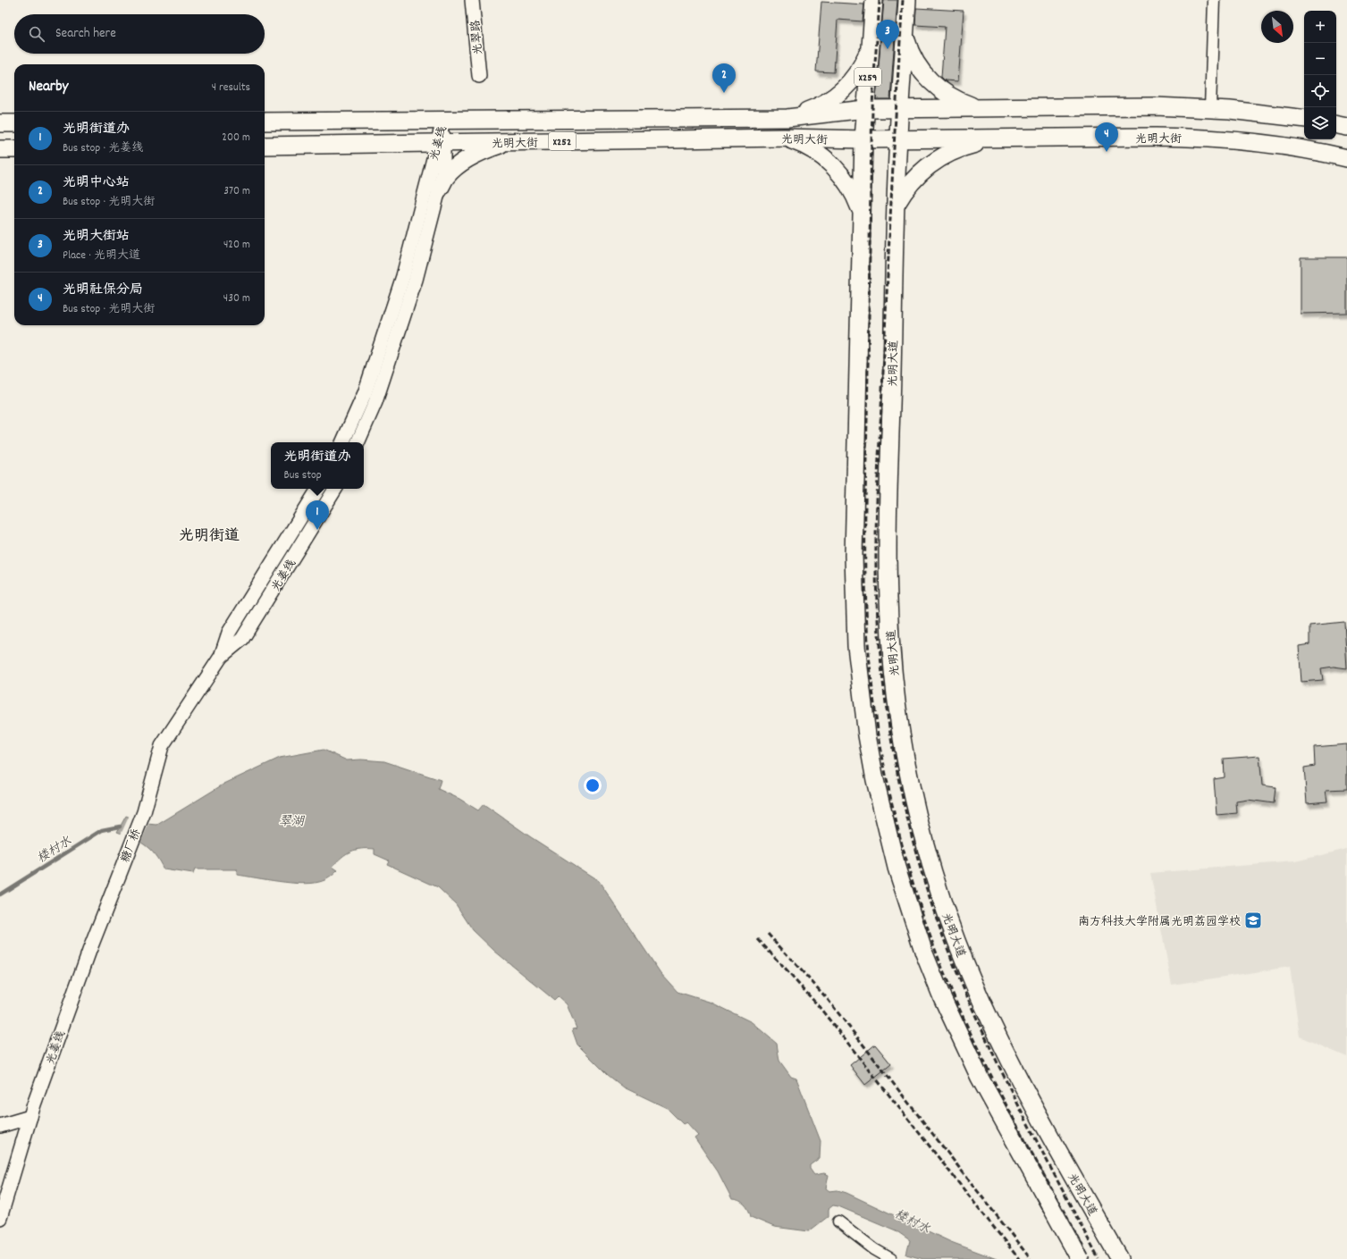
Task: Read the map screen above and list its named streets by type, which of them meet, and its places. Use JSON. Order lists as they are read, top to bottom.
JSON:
{
  "streets": {
    "main road": [
      "X259",
      "光明大街",
      "X252",
      "光明大道"
    ],
    "street": ["光翠路", "光姜线", "糖厂桥"]
  },
  "crossings": [
    ["X259", "光明大街"],
    ["光明大街", "光姜线"],
    ["光明大街", "光明大道"],
    ["光姜线", "糖厂桥"]
  ],
  "districts": ["光明街道"],
  "water": ["翠湖", "楼村水"],
  "places": {
    "school or university": ["南方科技大学附属光明荔园学校"]
  },
  "north": "bottom right",
  "page": {
    "map_buttons": ["+", "−"],
    "search": "Search here",
    "pins": [
      "3",
      "2",
      "4",
      "1"
    ],
    "heading": ["Nearby", "4 results"],
    "list": [
      {
        "mark": "1",
        "name": "光明街道办",
        "note": "Bus stop · 光姜线",
        "value": "200 m"
      },
      {
        "mark": "2",
        "name": "光明中心站",
        "note": "Bus stop · 光明大街",
        "value": "370 m"
      },
      {
        "mark": "3",
        "name": "光明大街站",
        "note": "Place · 光明大道",
        "value": "420 m"
      },
      {
        "mark": "4",
        "name": "光明社保分局",
        "note": "Bus stop · 光明大街",
        "value": "430 m"
      }
    ],
    "popup": ["光明街道办", "Bus stop"]
  }
}
